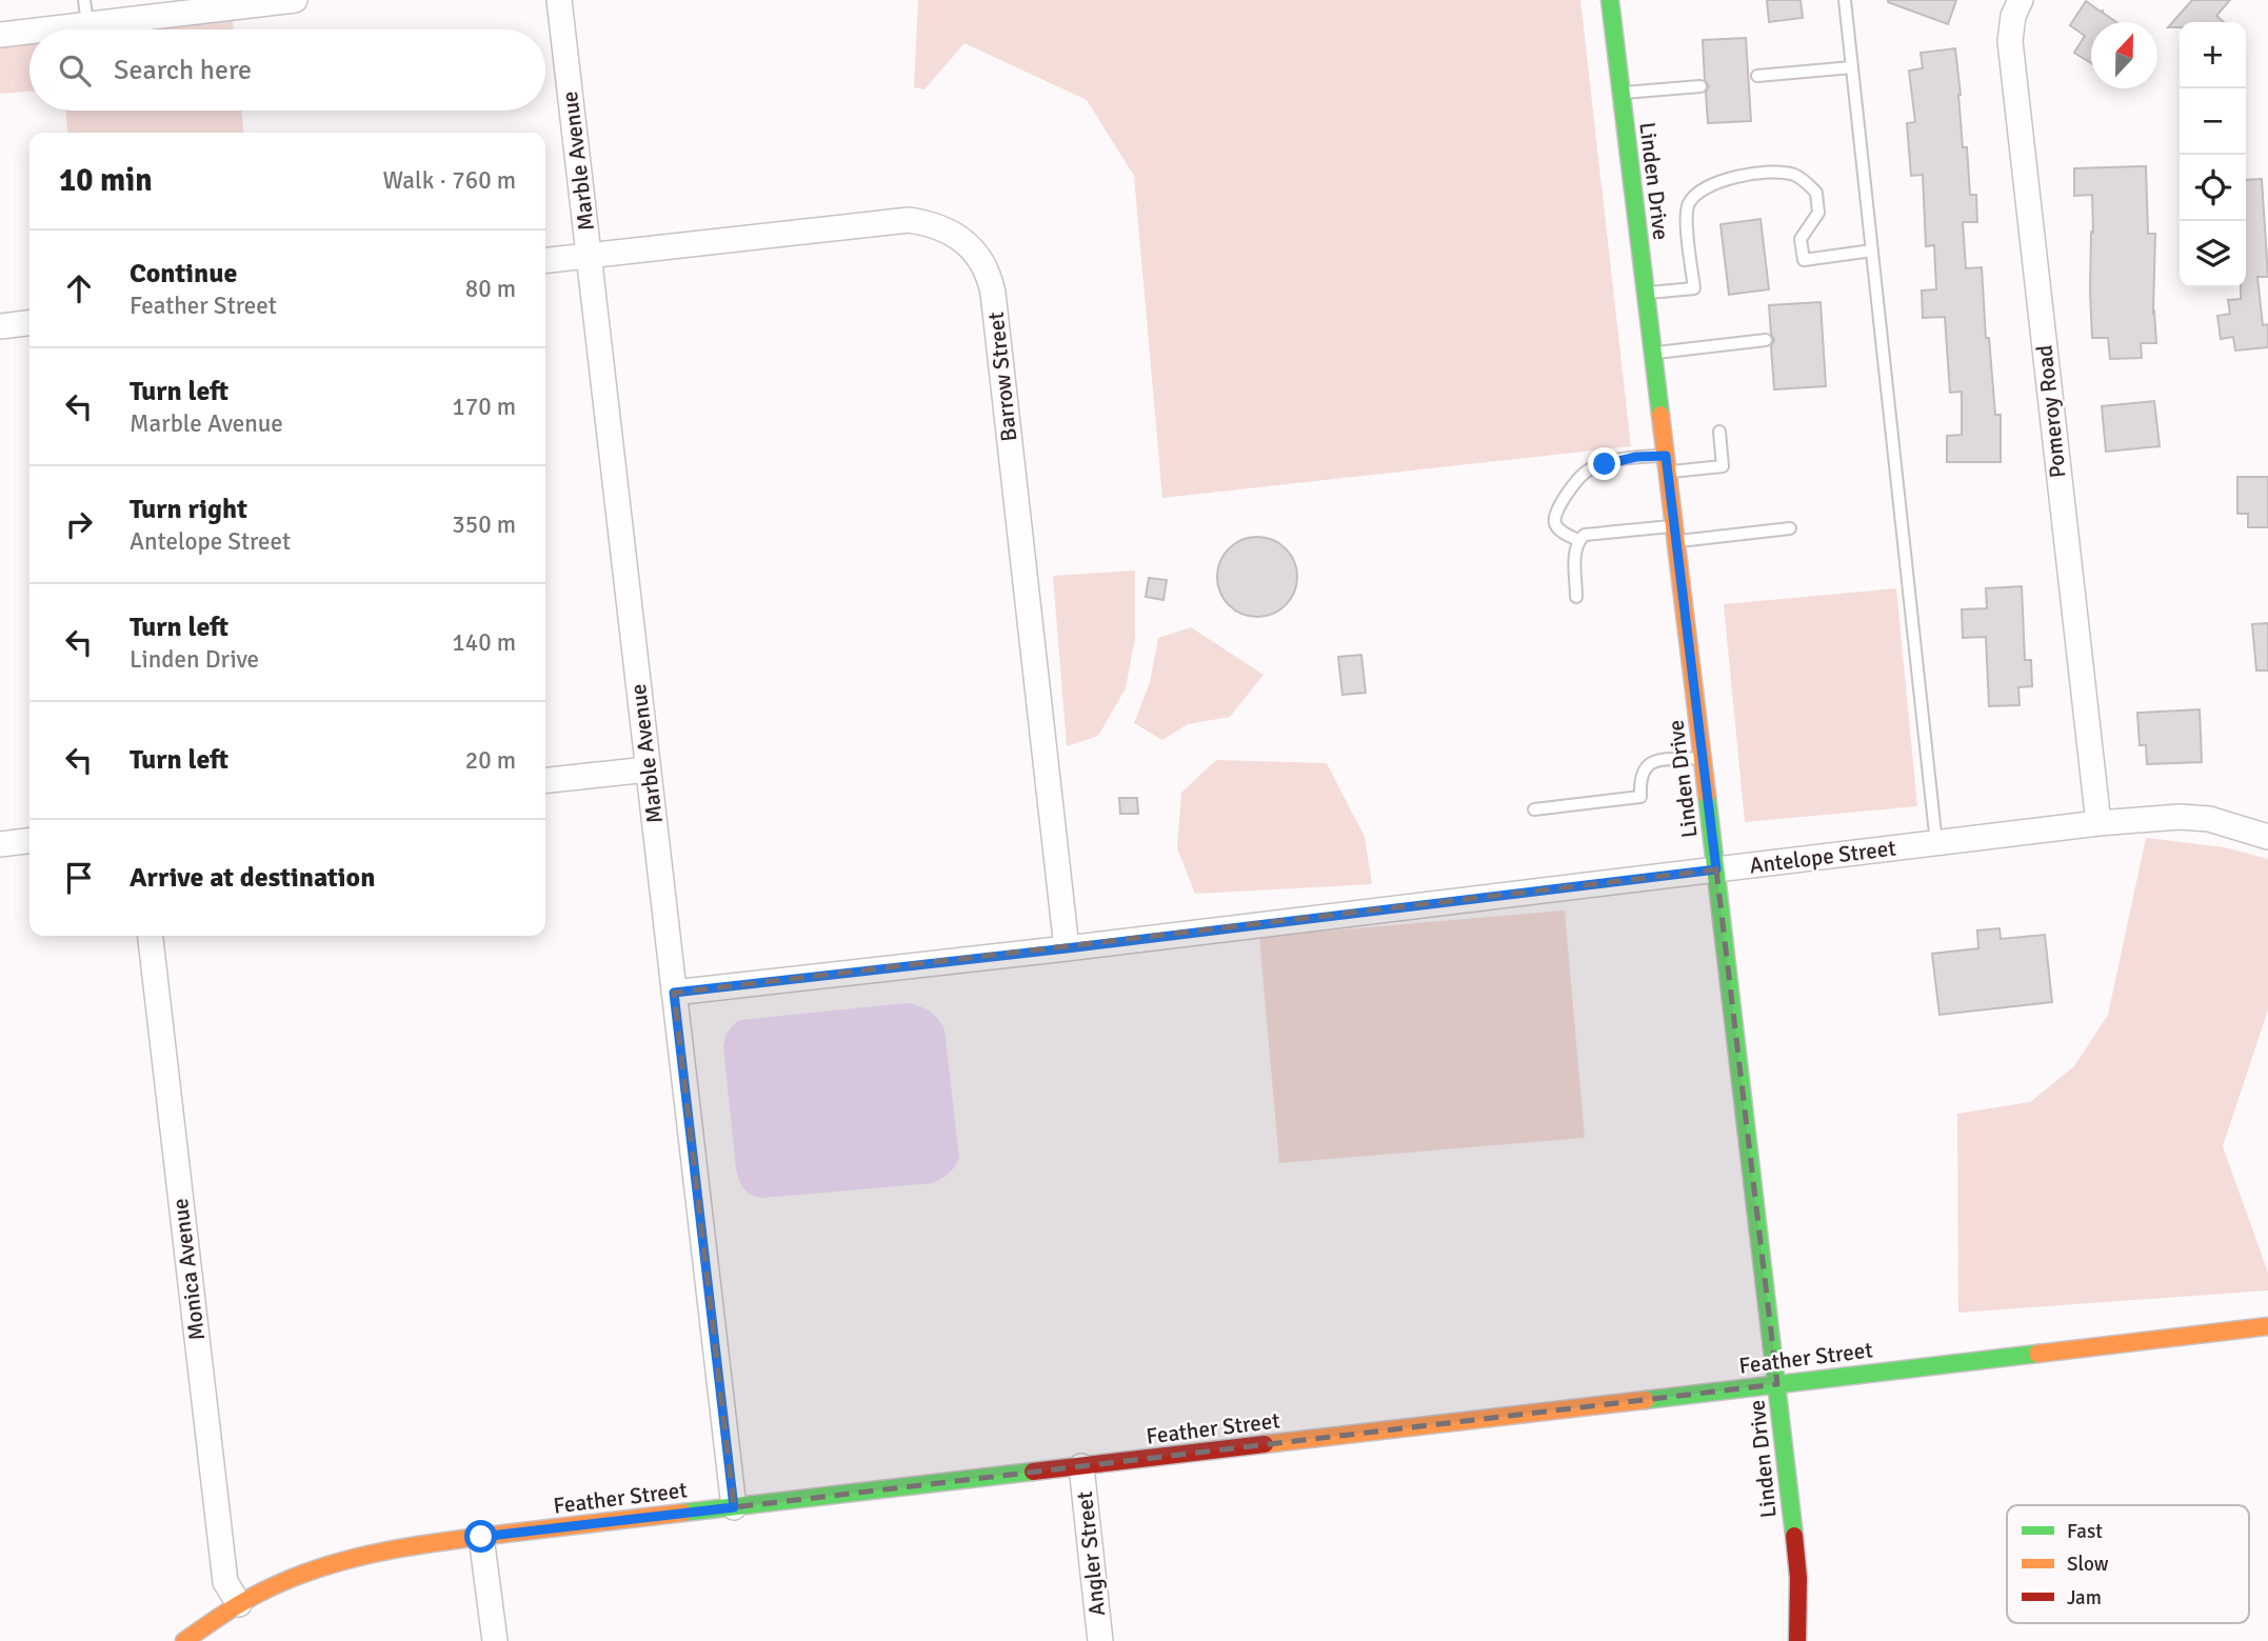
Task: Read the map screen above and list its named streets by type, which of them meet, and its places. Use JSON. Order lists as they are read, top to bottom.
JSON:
{
  "streets": {
    "street": [
      "Marble Avenue",
      "Linden Drive",
      "Barrow Street",
      "Pomeroy Road",
      "Antelope Street",
      "Monica Avenue",
      "Feather Street",
      "Angler Street"
    ]
  },
  "crossings": [
    ["Marble Avenue", "Barrow Street"],
    ["Marble Avenue", "Antelope Street"],
    ["Marble Avenue", "Feather Street"],
    ["Linden Drive", "Antelope Street"],
    ["Linden Drive", "Feather Street"],
    ["Barrow Street", "Antelope Street"],
    ["Pomeroy Road", "Antelope Street"],
    ["Monica Avenue", "Feather Street"],
    ["Feather Street", "Angler Street"]
  ],
  "legend": ["Fast", "Slow", "Jam"],
  "north": "top",
  "page": {
    "map_buttons": ["+", "−"],
    "search": "Search here",
    "heading": ["10 min", "Walk · 760 m"],
    "list": [
      ["Continue", "Feather Street", "80 m"],
      ["Turn left", "Marble Avenue", "170 m"],
      ["Turn right", "Antelope Street", "350 m"],
      ["Turn left", "Linden Drive", "140 m"],
      ["Turn left", "20 m"],
      "Arrive at destination"
    ]
  }
}
